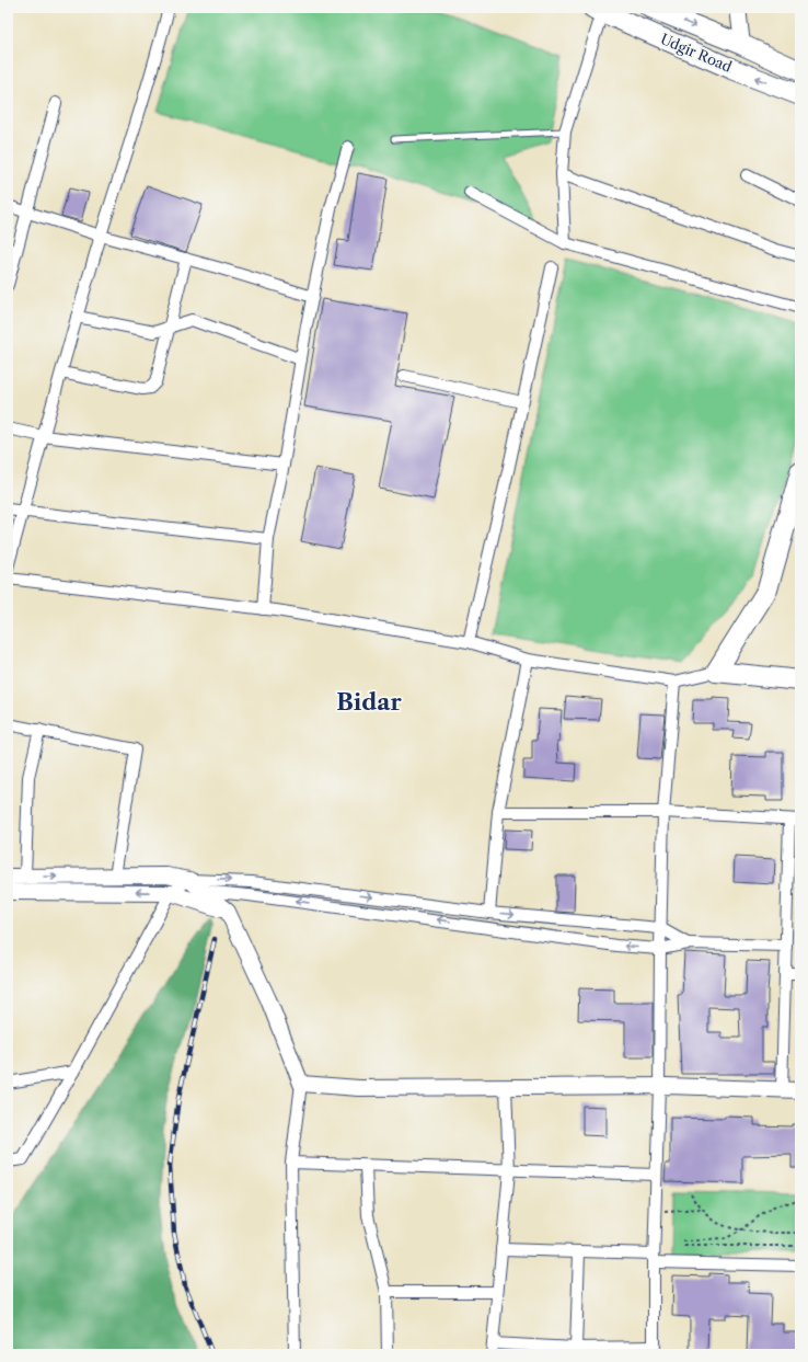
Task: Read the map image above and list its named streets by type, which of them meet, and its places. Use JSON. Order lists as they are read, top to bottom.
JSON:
{
  "streets": {
    "highway": ["Udgir Road"]
  },
  "districts": ["Bidar"]
}
